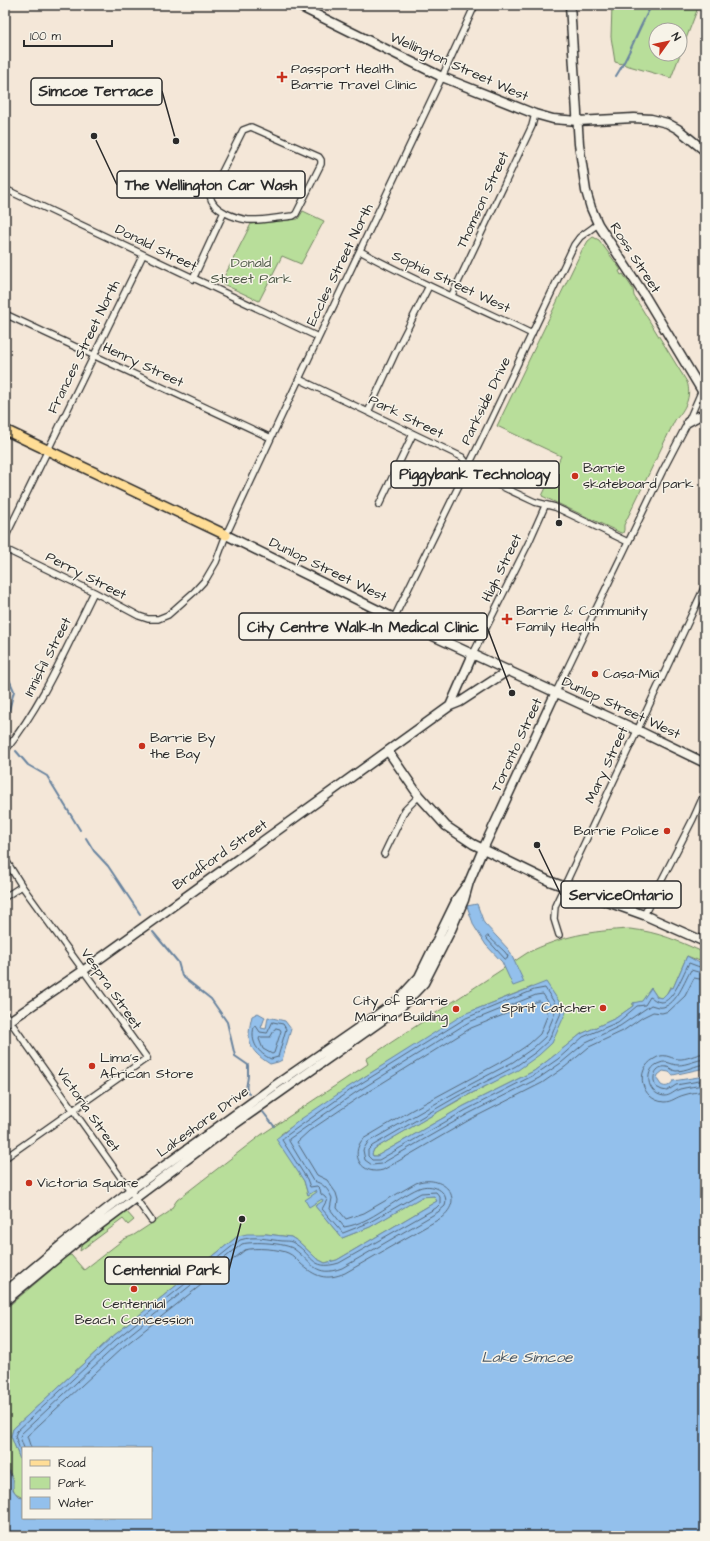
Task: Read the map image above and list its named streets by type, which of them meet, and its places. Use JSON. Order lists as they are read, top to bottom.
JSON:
{
  "streets": {
    "main road": [
      "Wellington Street West",
      "Ross Street",
      "High Street",
      "Dunlop Street West",
      "Toronto Street",
      "Bradford Street",
      "Lakeshore Drive"
    ],
    "street": [
      "Thomson Street",
      "Donald Street",
      "Eccles Street North",
      "Sophia Street West",
      "Frances Street North",
      "Henry Street",
      "Parkside Drive",
      "Park Street",
      "Perry Street",
      "Innisfil Street",
      "Mary Street",
      "Vespra Street",
      "Victoria Street"
    ]
  },
  "crossings": [
    ["Wellington Street West", "Thomson Street"],
    ["Wellington Street West", "Ross Street"],
    ["Wellington Street West", "Eccles Street North"],
    ["Thomson Street", "Sophia Street West"],
    ["Donald Street", "Eccles Street North"],
    ["Donald Street", "Frances Street North"],
    ["Ross Street", "Parkside Drive"],
    ["Ross Street", "Toronto Street"],
    ["Eccles Street North", "Sophia Street West"],
    ["Eccles Street North", "Henry Street"],
    ["Eccles Street North", "Park Street"],
    ["Eccles Street North", "Dunlop Street West"],
    ["Eccles Street North", "Perry Street"],
    ["Sophia Street West", "Parkside Drive"],
    ["Frances Street North", "Henry Street"],
    ["Frances Street North", "Dunlop Street West"],
    ["Parkside Drive", "Park Street"],
    ["Parkside Drive", "Dunlop Street West"],
    ["Park Street", "High Street"],
    ["Park Street", "Toronto Street"],
    ["High Street", "Dunlop Street West"],
    ["High Street", "Bradford Street"],
    ["Dunlop Street West", "Toronto Street"],
    ["Dunlop Street West", "Mary Street"],
    ["Dunlop Street West", "Bradford Street"],
    ["Perry Street", "Innisfil Street"],
    ["Toronto Street", "Lakeshore Drive"],
    ["Bradford Street", "Vespra Street"],
    ["Bradford Street", "Victoria Street"],
    ["Vespra Street", "Victoria Street"],
    ["Victoria Street", "Lakeshore Drive"]
  ],
  "water": ["Lake Simcoe"],
  "parks": ["Donald Street Park"],
  "places": {
    "health": ["Passport Health Barrie Travel Clinic", "Barrie & Community Family Health"],
    "other": [
      "The Wellington Car Wash",
      "Simcoe Terrace",
      "Barrie skateboard park",
      "Piggybank Technology",
      "Casa-Mia",
      "City Centre Walk-In Medical Clinic",
      "Barrie By the Bay",
      "Barrie Police",
      "ServiceOntario",
      "Spirit Catcher",
      "City of Barrie Marina Building",
      "Lima's African Store",
      "Victoria Square",
      "Centennial Park",
      "Centennial Beach Concession"
    ]
  },
  "legend": ["Road", "Park", "Water"],
  "scale_bar": "100 m",
  "north": "top right"
}
